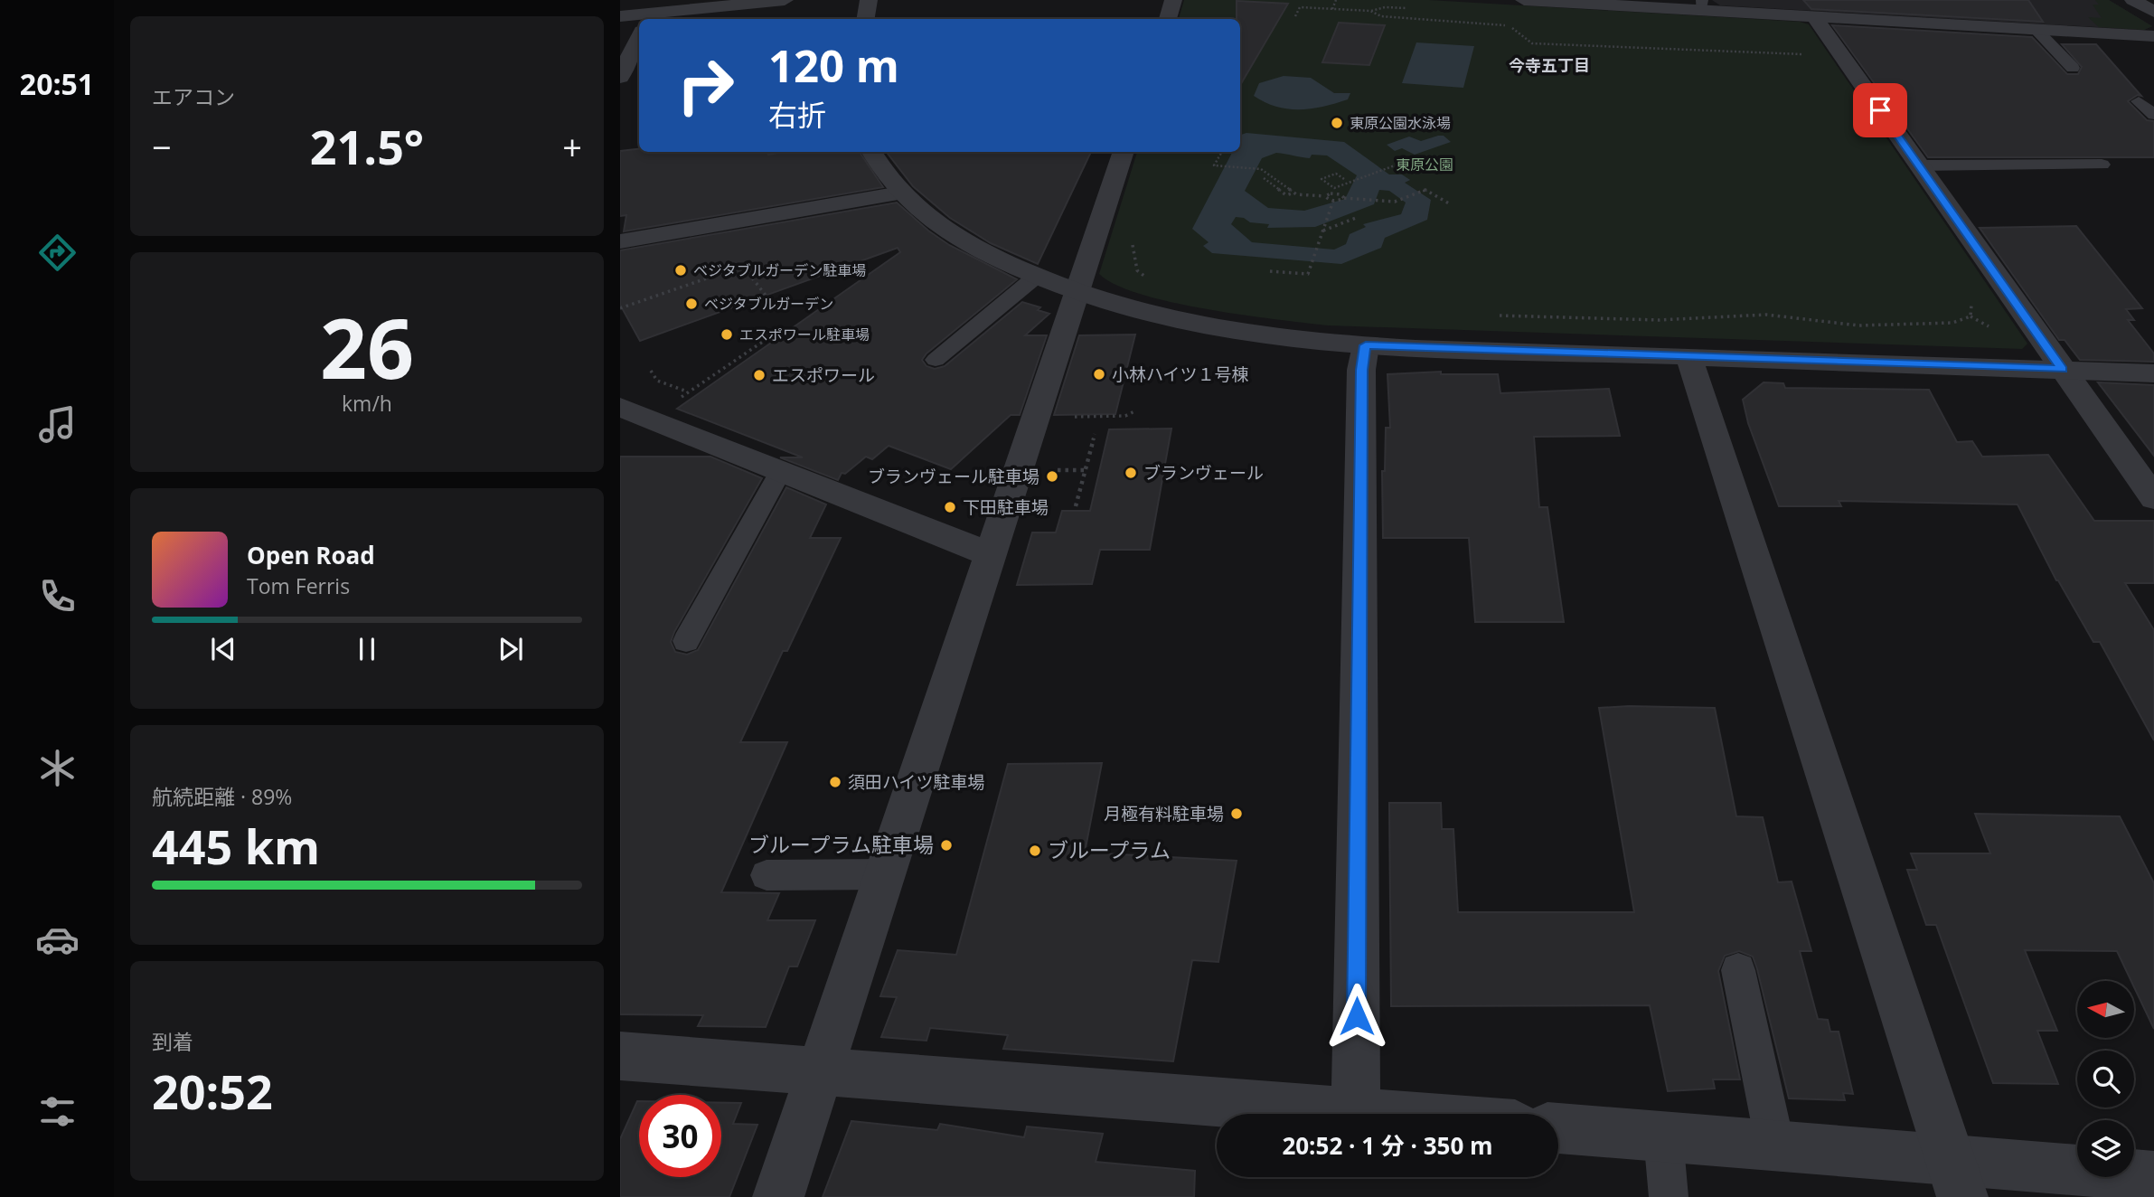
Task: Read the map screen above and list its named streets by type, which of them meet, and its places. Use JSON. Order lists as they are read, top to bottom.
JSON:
{
  "districts": ["今寺五丁目"],
  "parks": ["東原公園"],
  "places": [
    "東原公園水泳場",
    "ベジタブルガーデン駐車場",
    "ベジタブルガーデン",
    "エスポワール駐車場",
    "小林ハイツ１号棟",
    "エスポワール",
    "ブランヴェール",
    "ブランヴェール駐車場",
    "下田駐車場",
    "須田ハイツ駐車場",
    "月極有料駐車場",
    "ブループラム駐車場",
    "ブループラム"
  ],
  "north": "left",
  "page": {
    "tabs": "20:51",
    "tile": [
      "エアコン",
      ["26", "km/h"],
      ["航続距離 · 89%", "445 km"],
      ["到着", "20:52"]
    ],
    "turn": ["120 m", "右折"],
    "heat": ["−", "21.5°", "+"],
    "song": ["Open Road", "Tom Ferris"],
    "limit": "30",
    "trip": "20:52 · 1 分 · 350 m"
  }
}
